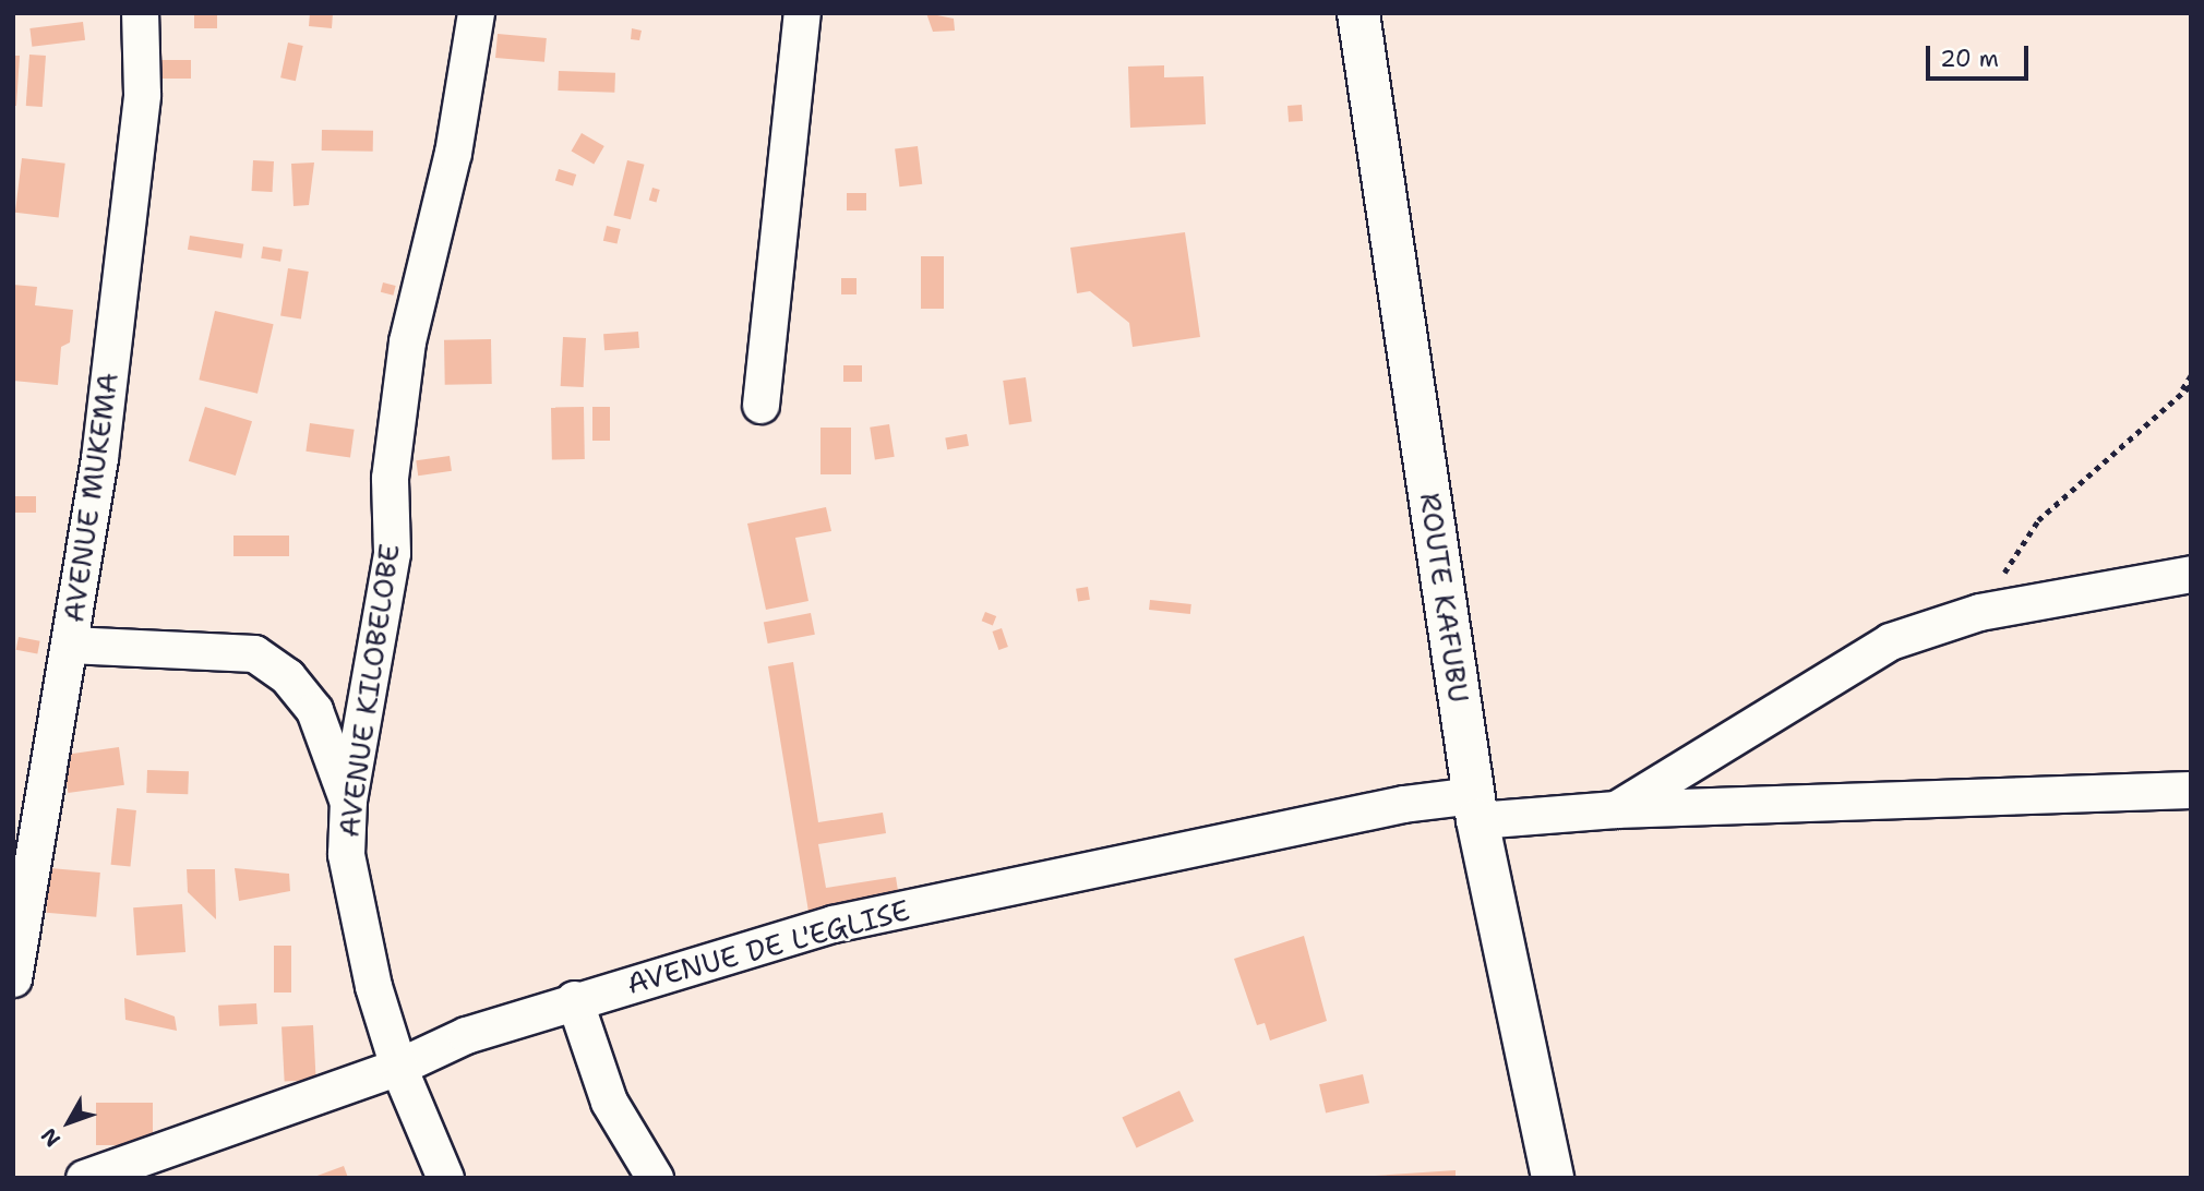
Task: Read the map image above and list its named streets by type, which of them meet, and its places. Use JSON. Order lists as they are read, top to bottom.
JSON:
{
  "streets": {
    "main road": ["ROUTE KAFUBU"],
    "street": ["AVENUE MUKEMA", "AVENUE KILOBELOBE", "AVENUE DE L'EGLISE"]
  },
  "crossings": [
    ["ROUTE KAFUBU", "AVENUE DE L'EGLISE"],
    ["AVENUE KILOBELOBE", "AVENUE DE L'EGLISE"]
  ],
  "scale_bar": "20 m",
  "north": "bottom left"
}
